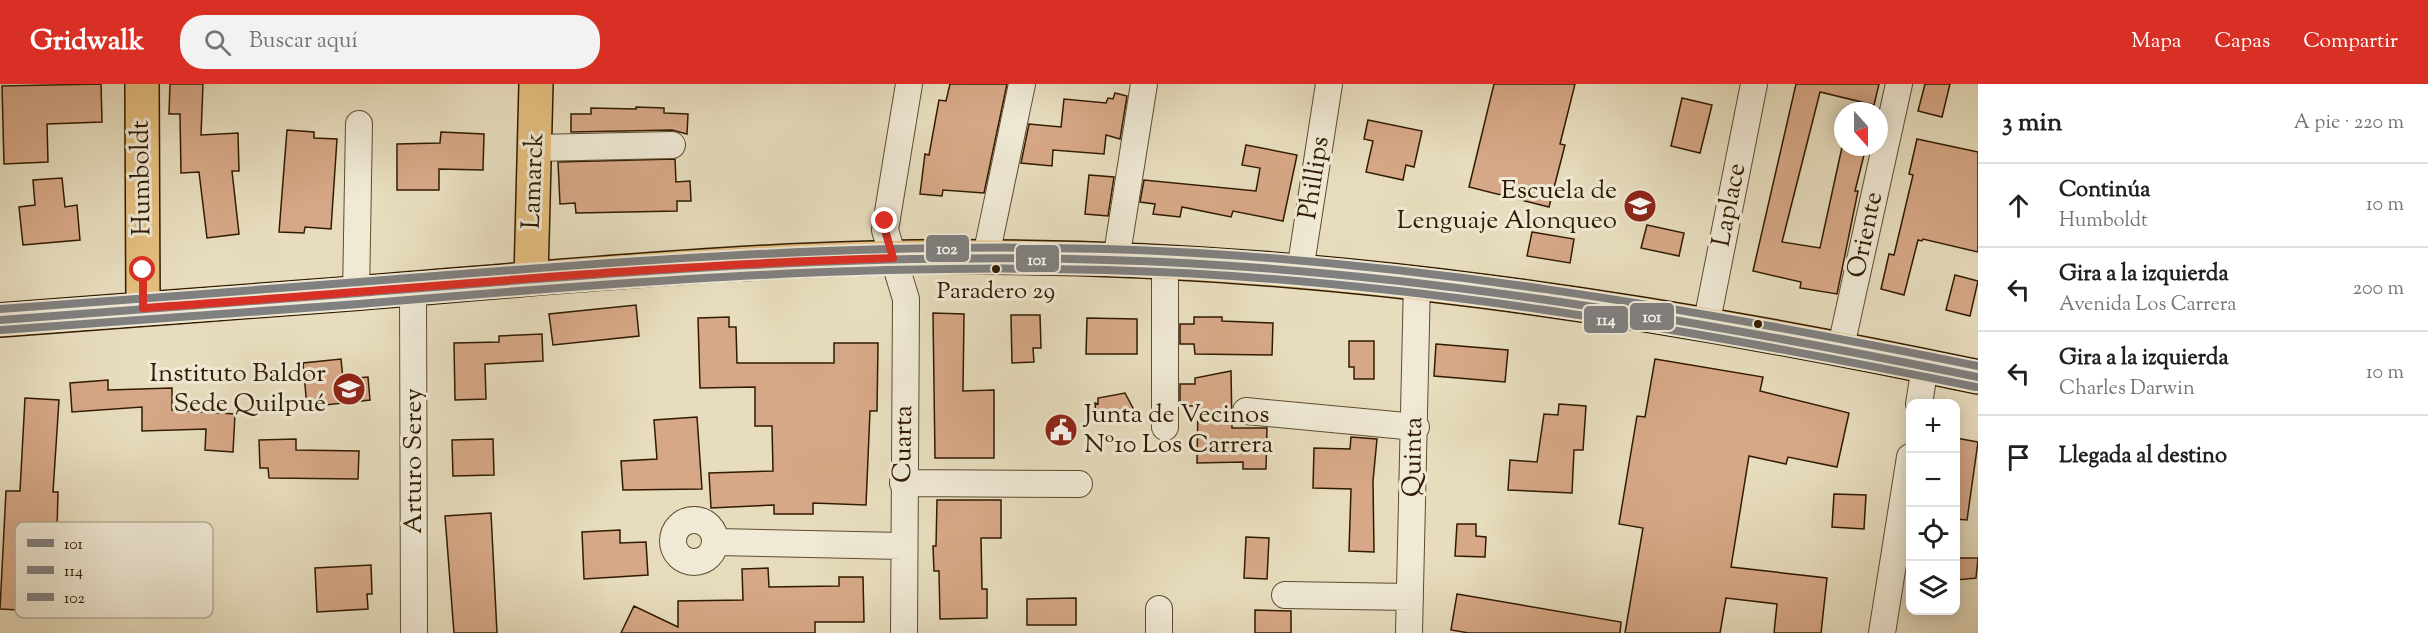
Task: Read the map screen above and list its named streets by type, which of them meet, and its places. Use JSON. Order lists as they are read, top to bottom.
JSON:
{
  "streets": {
    "main road": ["Humboldt", "Lamarck"],
    "street": [
      "Phillips",
      "Laplace",
      "Oriente",
      "Cuarta",
      "Quinta",
      "Arturo Serey"
    ]
  },
  "places": {
    "school or university": ["Escuela de Lenguaje Alonqueo", "Instituto Baldor Sede Quilpué"],
    "other": ["Paradero 29"],
    "public building": ["Junta de Vecinos Nº10 Los Carrera"]
  },
  "lines": ["transit line 102", "transit line 101", "transit line 114"],
  "legend": ["101", "114", "102"],
  "north": "bottom",
  "page": {
    "header": "Gridwalk",
    "search": "Buscar aquí",
    "nav": ["Mapa", "Capas", "Compartir"],
    "heading": ["3 min", "A pie · 220 m"],
    "list": [
      ["Continúa", "Humboldt", "10 m"],
      ["Gira a la izquierda", "Avenida Los Carrera", "200 m"],
      ["Gira a la izquierda", "Charles Darwin", "10 m"],
      "Llegada al destino"
    ],
    "map_buttons": ["+", "−"]
  }
}
